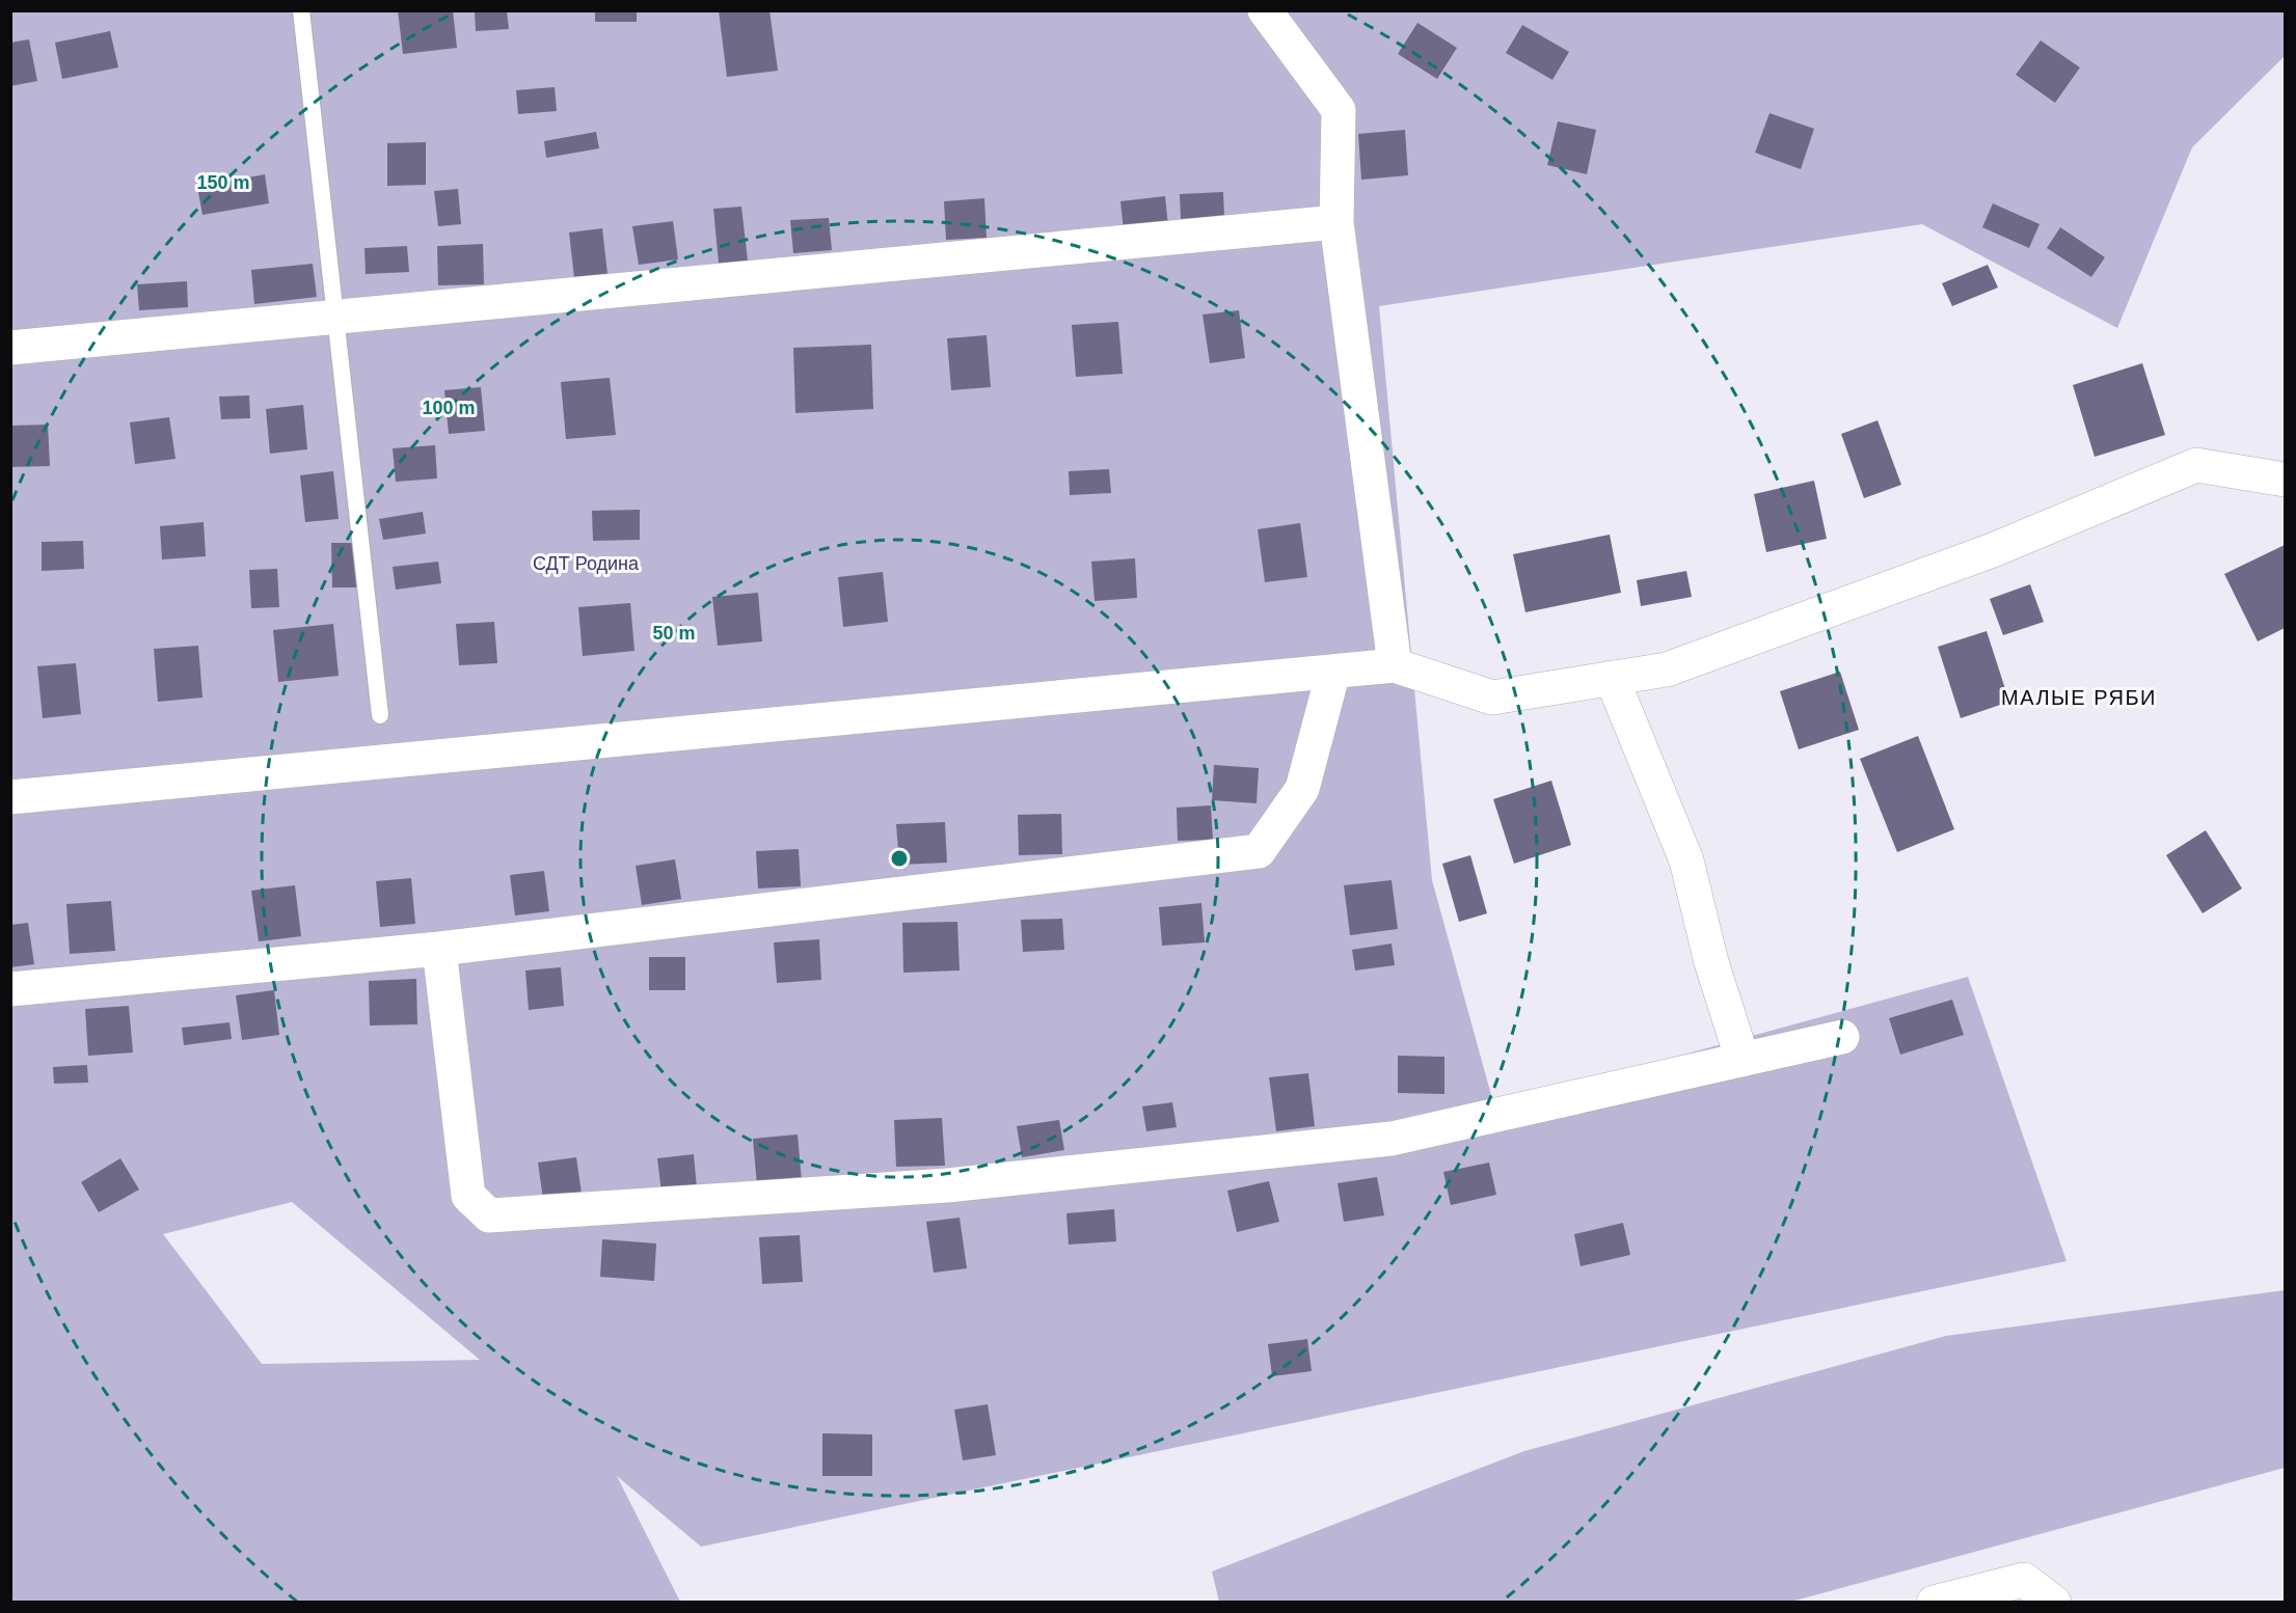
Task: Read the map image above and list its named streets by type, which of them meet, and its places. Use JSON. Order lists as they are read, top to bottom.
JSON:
{
  "districts": ["МАЛЫЕ РЯБИ"],
  "parks": ["СДТ Родина"],
  "rings": ["150 m", "100 m", "50 m"]
}
